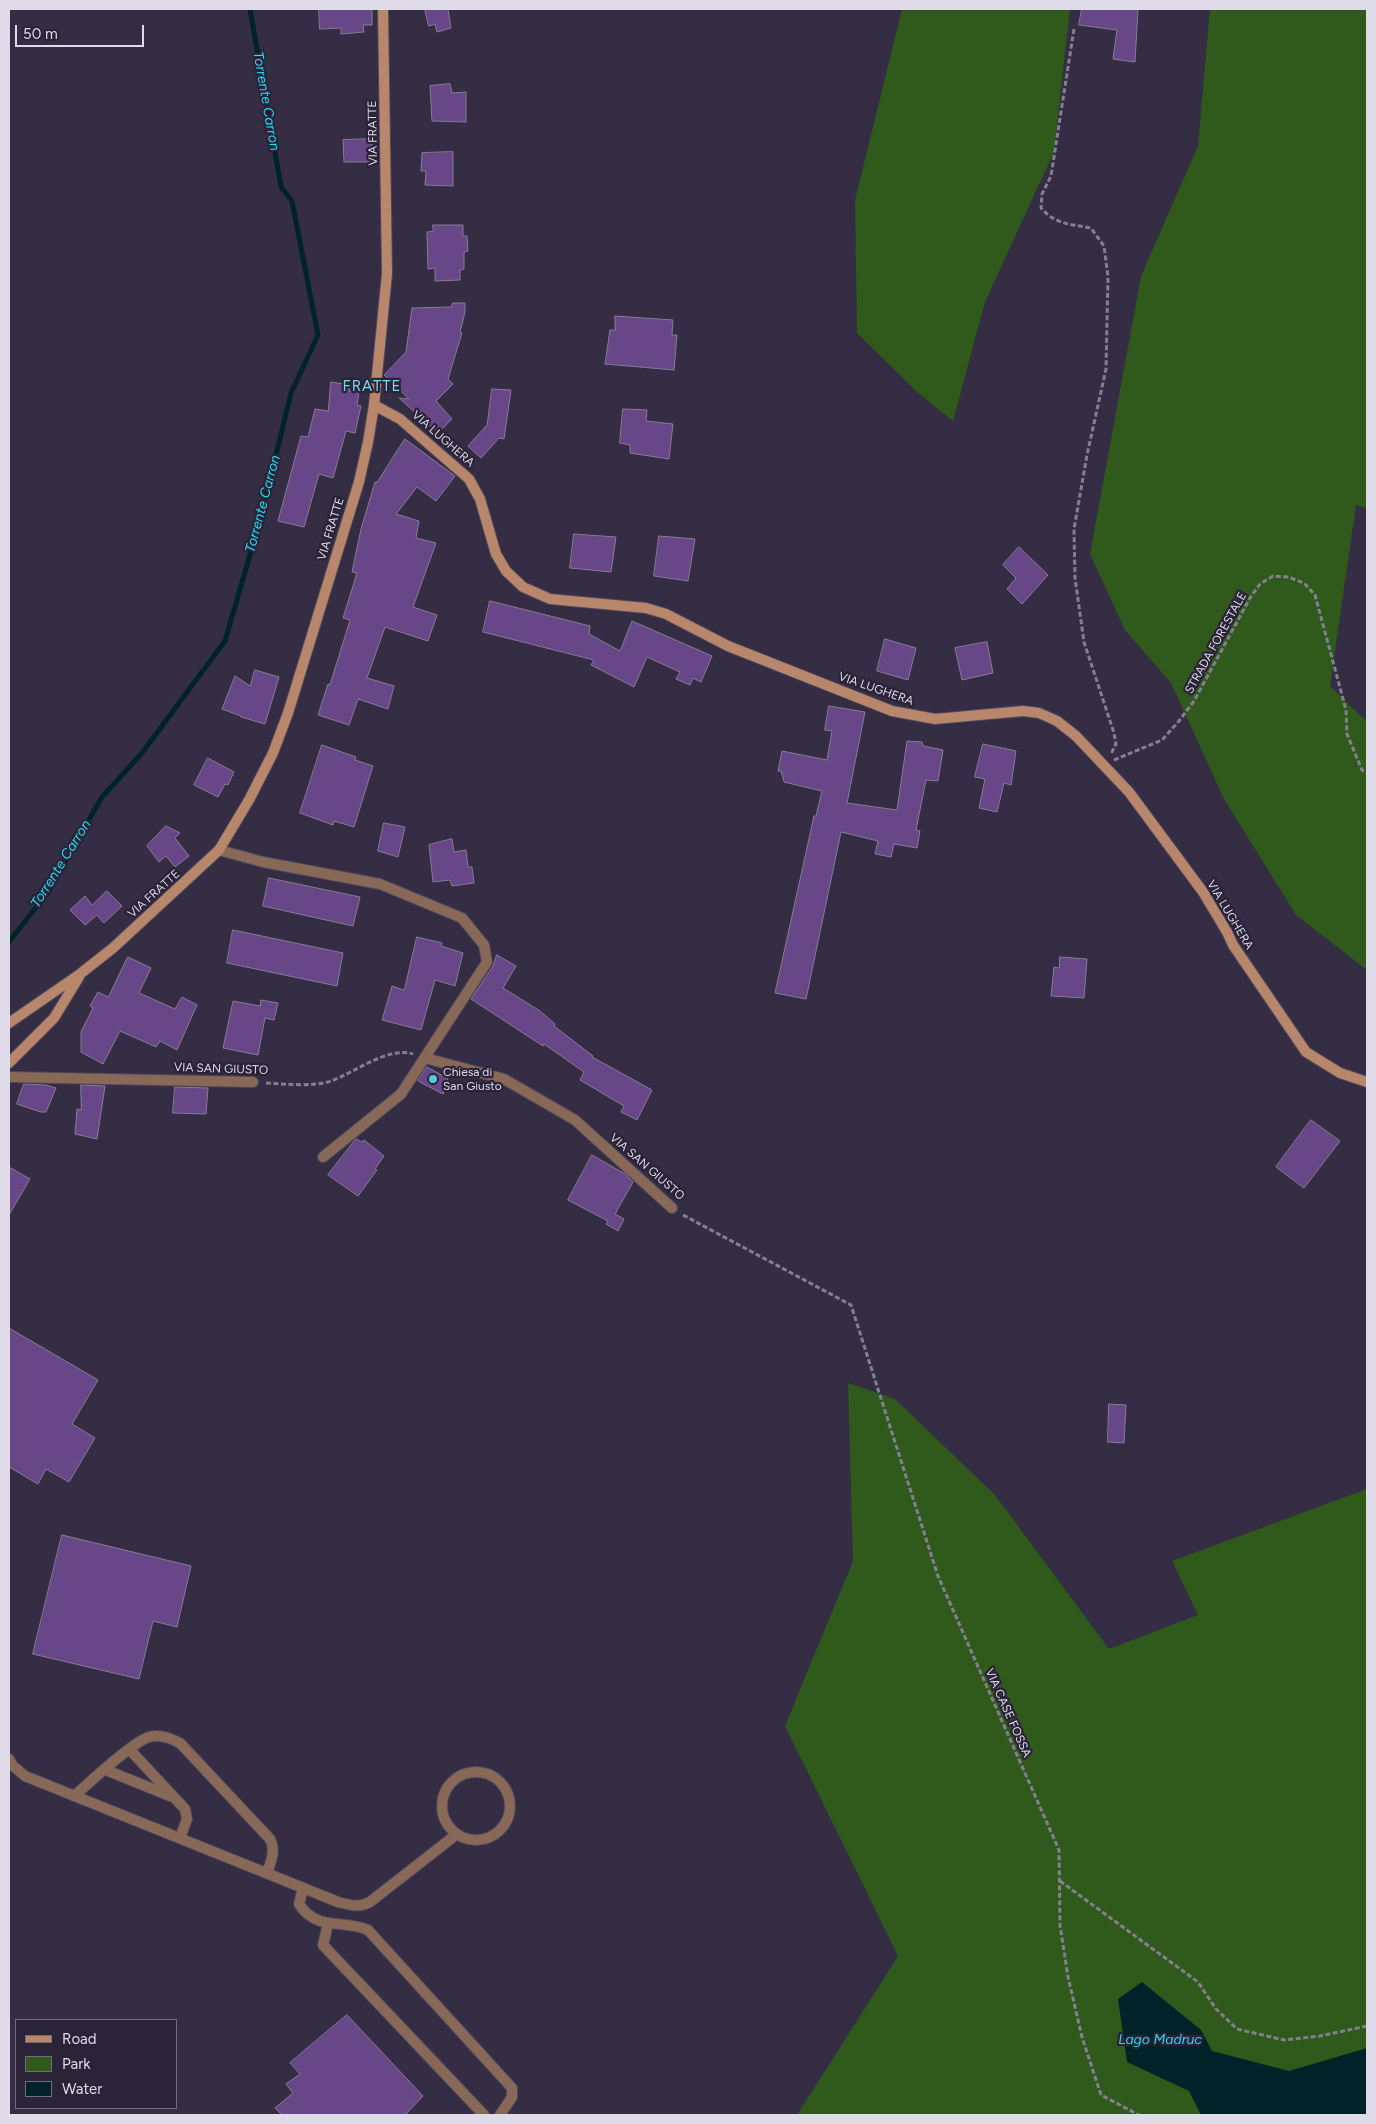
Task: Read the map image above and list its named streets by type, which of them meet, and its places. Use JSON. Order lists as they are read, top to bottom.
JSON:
{
  "streets": {
    "street": ["VIA FRATTE", "VIA LUGHERA", "VIA SAN GIUSTO"],
    "path": ["STRADA FORESTALE", "VIA CASE FOSSA"]
  },
  "crossings": [
    ["VIA FRATTE", "VIA LUGHERA"],
    ["VIA LUGHERA", "STRADA FORESTALE"],
    ["VIA SAN GIUSTO", "VIA CASE FOSSA"]
  ],
  "districts": ["FRATTE"],
  "water": ["Torrente Carron", "Lago Madruc"],
  "places": ["Chiesa di San Giusto"],
  "legend": ["Road", "Park", "Water"],
  "scale_bar": "50 m"
}
